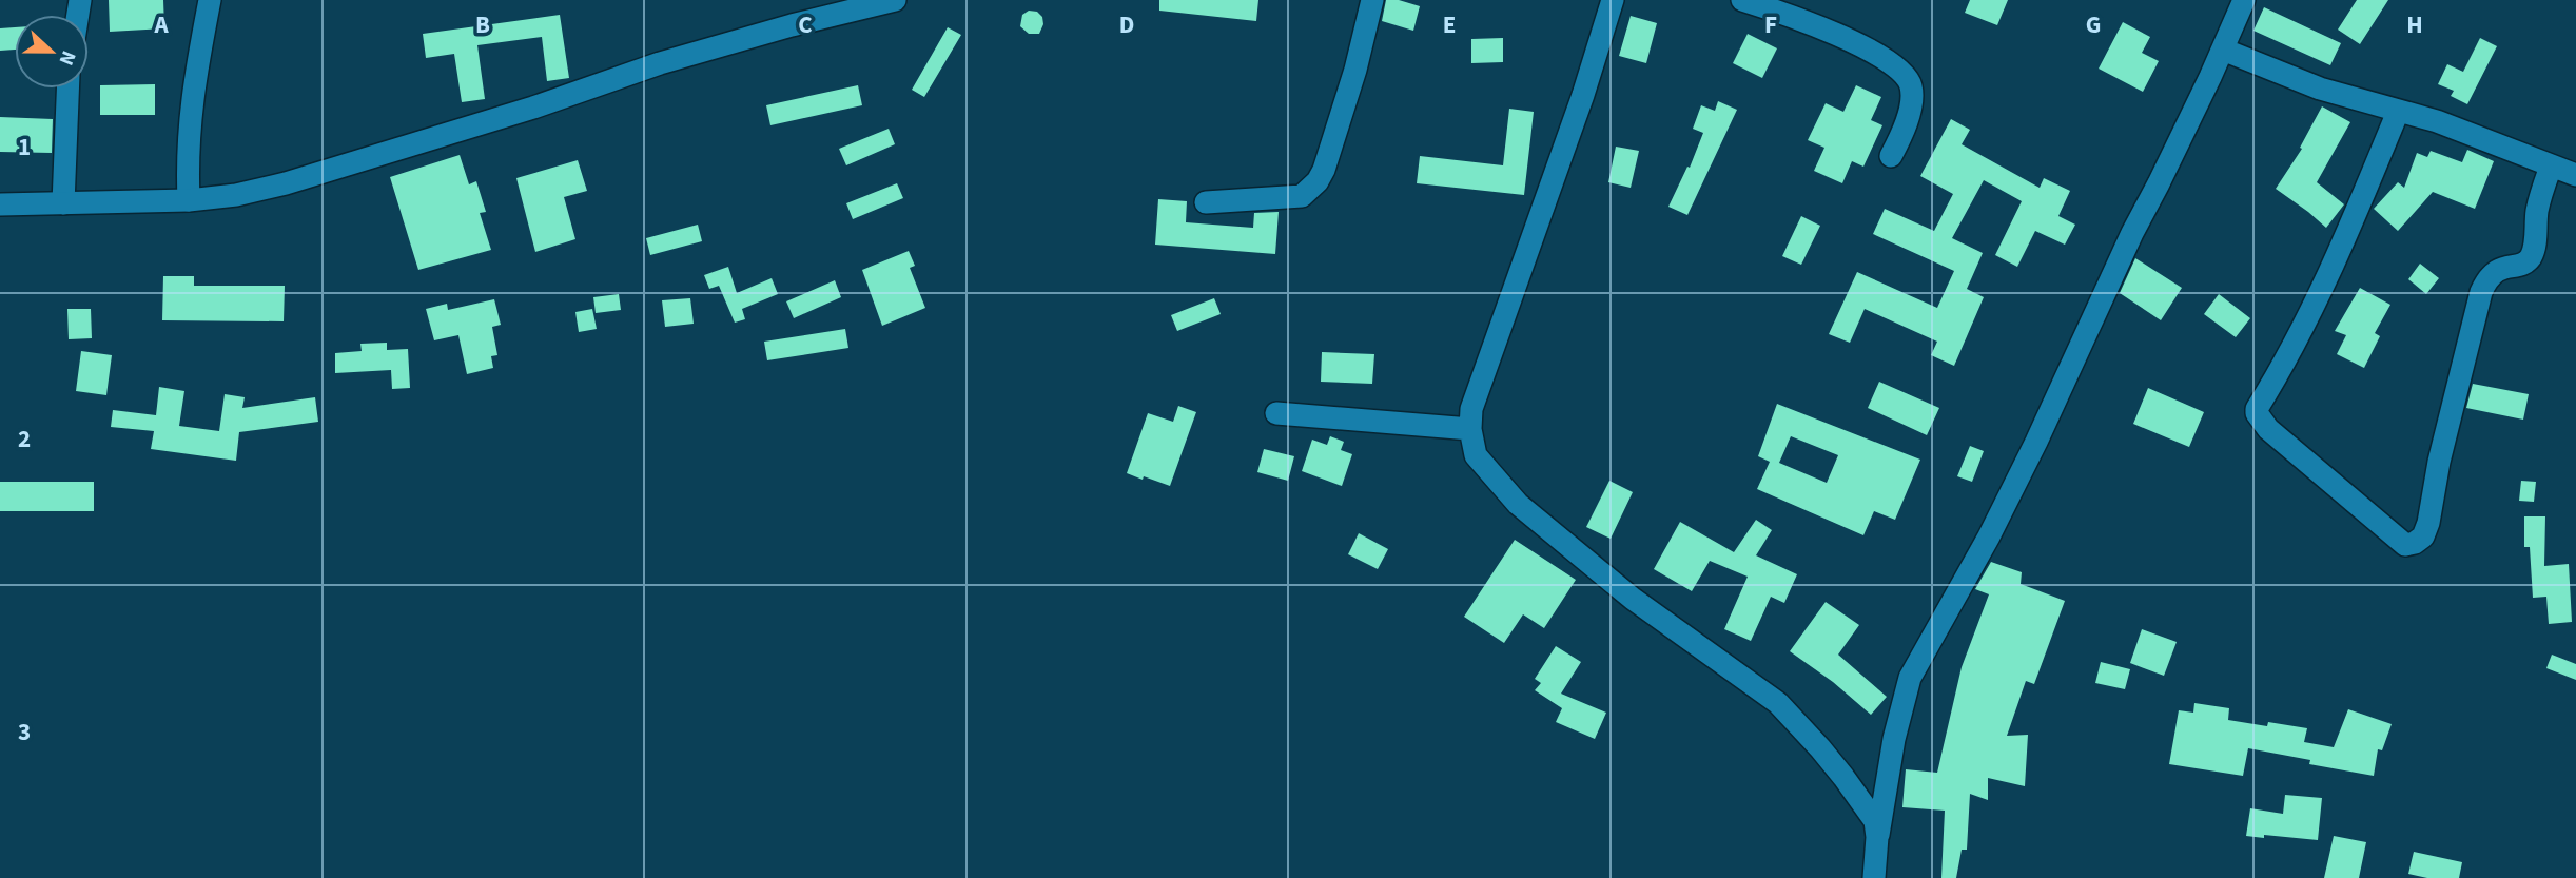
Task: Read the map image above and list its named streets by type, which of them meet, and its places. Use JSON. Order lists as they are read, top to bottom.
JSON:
{
  "north": "right",
  "grid": {
    "columns": [
      "A",
      "B",
      "C",
      "D",
      "E",
      "F",
      "G",
      "H"
    ],
    "rows": ["1", "2", "3"]
  }
}
